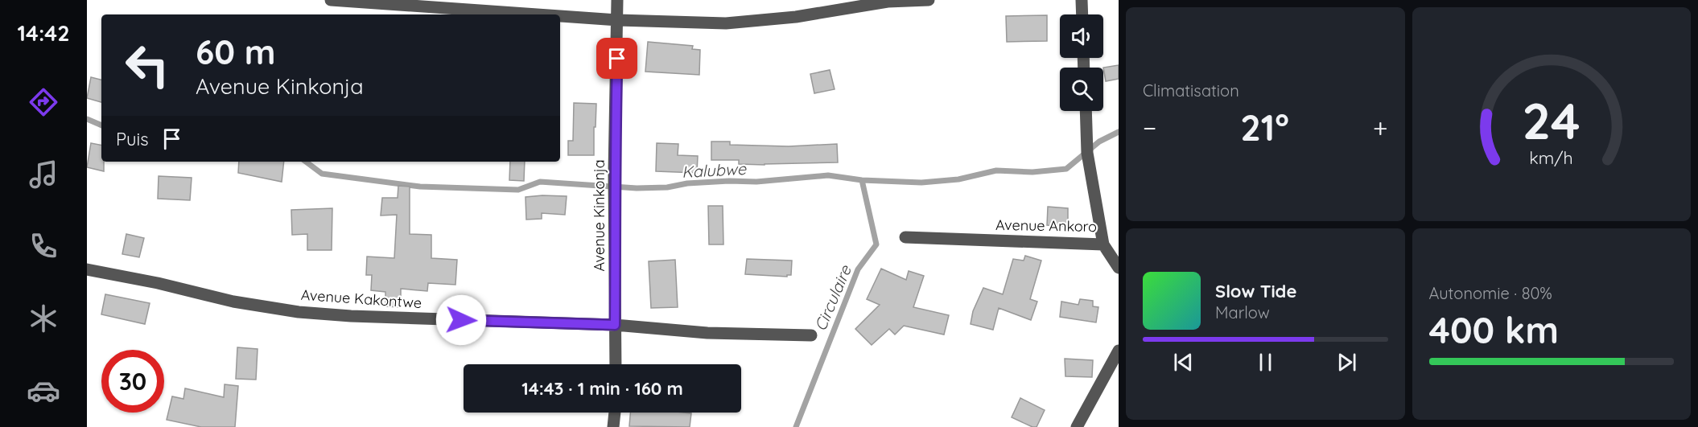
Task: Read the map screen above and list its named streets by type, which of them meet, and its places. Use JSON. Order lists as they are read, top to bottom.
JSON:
{
  "streets": {
    "street": ["Avenue Kinkonja", "Avenue Ankoro", "Avenue Kakontwe"]
  },
  "crossings": [
    ["Avenue Kinkonja", "Avenue Kakontwe"]
  ],
  "water": ["Kalubwe", "Circulaire"],
  "page": {
    "tabs": "14:42",
    "tile": [
      "Climatisation",
      ["Autonomie · 80%", "400 km"]
    ],
    "turn": ["60 m", "Avenue Kinkonja"],
    "heat": ["−", "21°", "+"],
    "then": "Puis",
    "song": ["Slow Tide", "Marlow"],
    "limit": "30",
    "trip": "14:43 · 1 min · 160 m",
    "gauge": ["24", "km/h"]
  }
}
